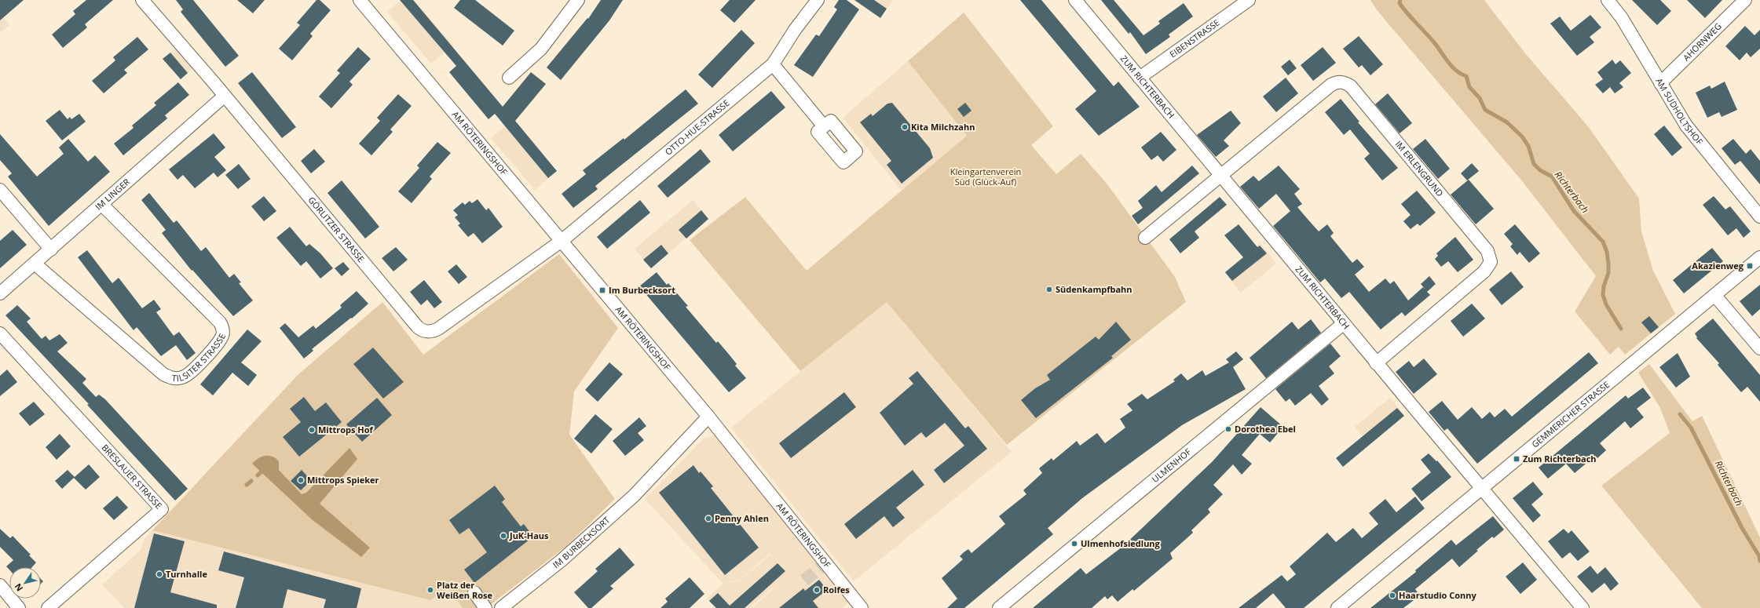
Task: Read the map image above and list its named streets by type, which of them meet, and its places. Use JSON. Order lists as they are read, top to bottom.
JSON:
{
  "streets": {
    "street": [
      "EIBENSTRASSE",
      "AHORNWEG",
      "ZUM RICHTERBACH",
      "AM SUDHOLTSHOF",
      "OTTO-HUE-STRASSE",
      "AM RÖTERINGSHOF",
      "IM ERLENGRUND",
      "IM LINGER",
      "GÖRLITZER STRASSE",
      "TILSITER STRASSE",
      "GEMMERICHER STRASSE",
      "ULMENHOF",
      "BRESLAUER STRASSE",
      "IM BURBECKSORT"
    ]
  },
  "crossings": [
    ["EIBENSTRASSE", "ZUM RICHTERBACH"],
    ["AHORNWEG", "AM SUDHOLTSHOF"],
    ["ZUM RICHTERBACH", "IM ERLENGRUND"],
    ["ZUM RICHTERBACH", "GEMMERICHER STRASSE"],
    ["ZUM RICHTERBACH", "ULMENHOF"],
    ["OTTO-HUE-STRASSE", "AM RÖTERINGSHOF"],
    ["OTTO-HUE-STRASSE", "GÖRLITZER STRASSE"],
    ["AM RÖTERINGSHOF", "GÖRLITZER STRASSE"],
    ["AM RÖTERINGSHOF", "IM BURBECKSORT"],
    ["IM LINGER", "GÖRLITZER STRASSE"],
    ["IM LINGER", "TILSITER STRASSE"]
  ],
  "water": ["Richterbach"],
  "parks": ["Kleingartenverein Süd (Glück-Auf)"],
  "places": {
    "other": [
      "Kita Milchzahn",
      "Südenkampfbahn",
      "Dorothea Ebel",
      "Mittrops Hof",
      "Mittrops Spieker",
      "Penny Ahlen",
      "JuK-Haus",
      "Ulmenhofsiedlung",
      "Turnhalle",
      "Platz der Weißen Rose",
      "Rolfes",
      "Haarstudio Conny"
    ],
    "transit": ["Akazienweg", "Im Burbecksort", "Zum Richterbach"]
  },
  "north": "bottom left"
}
